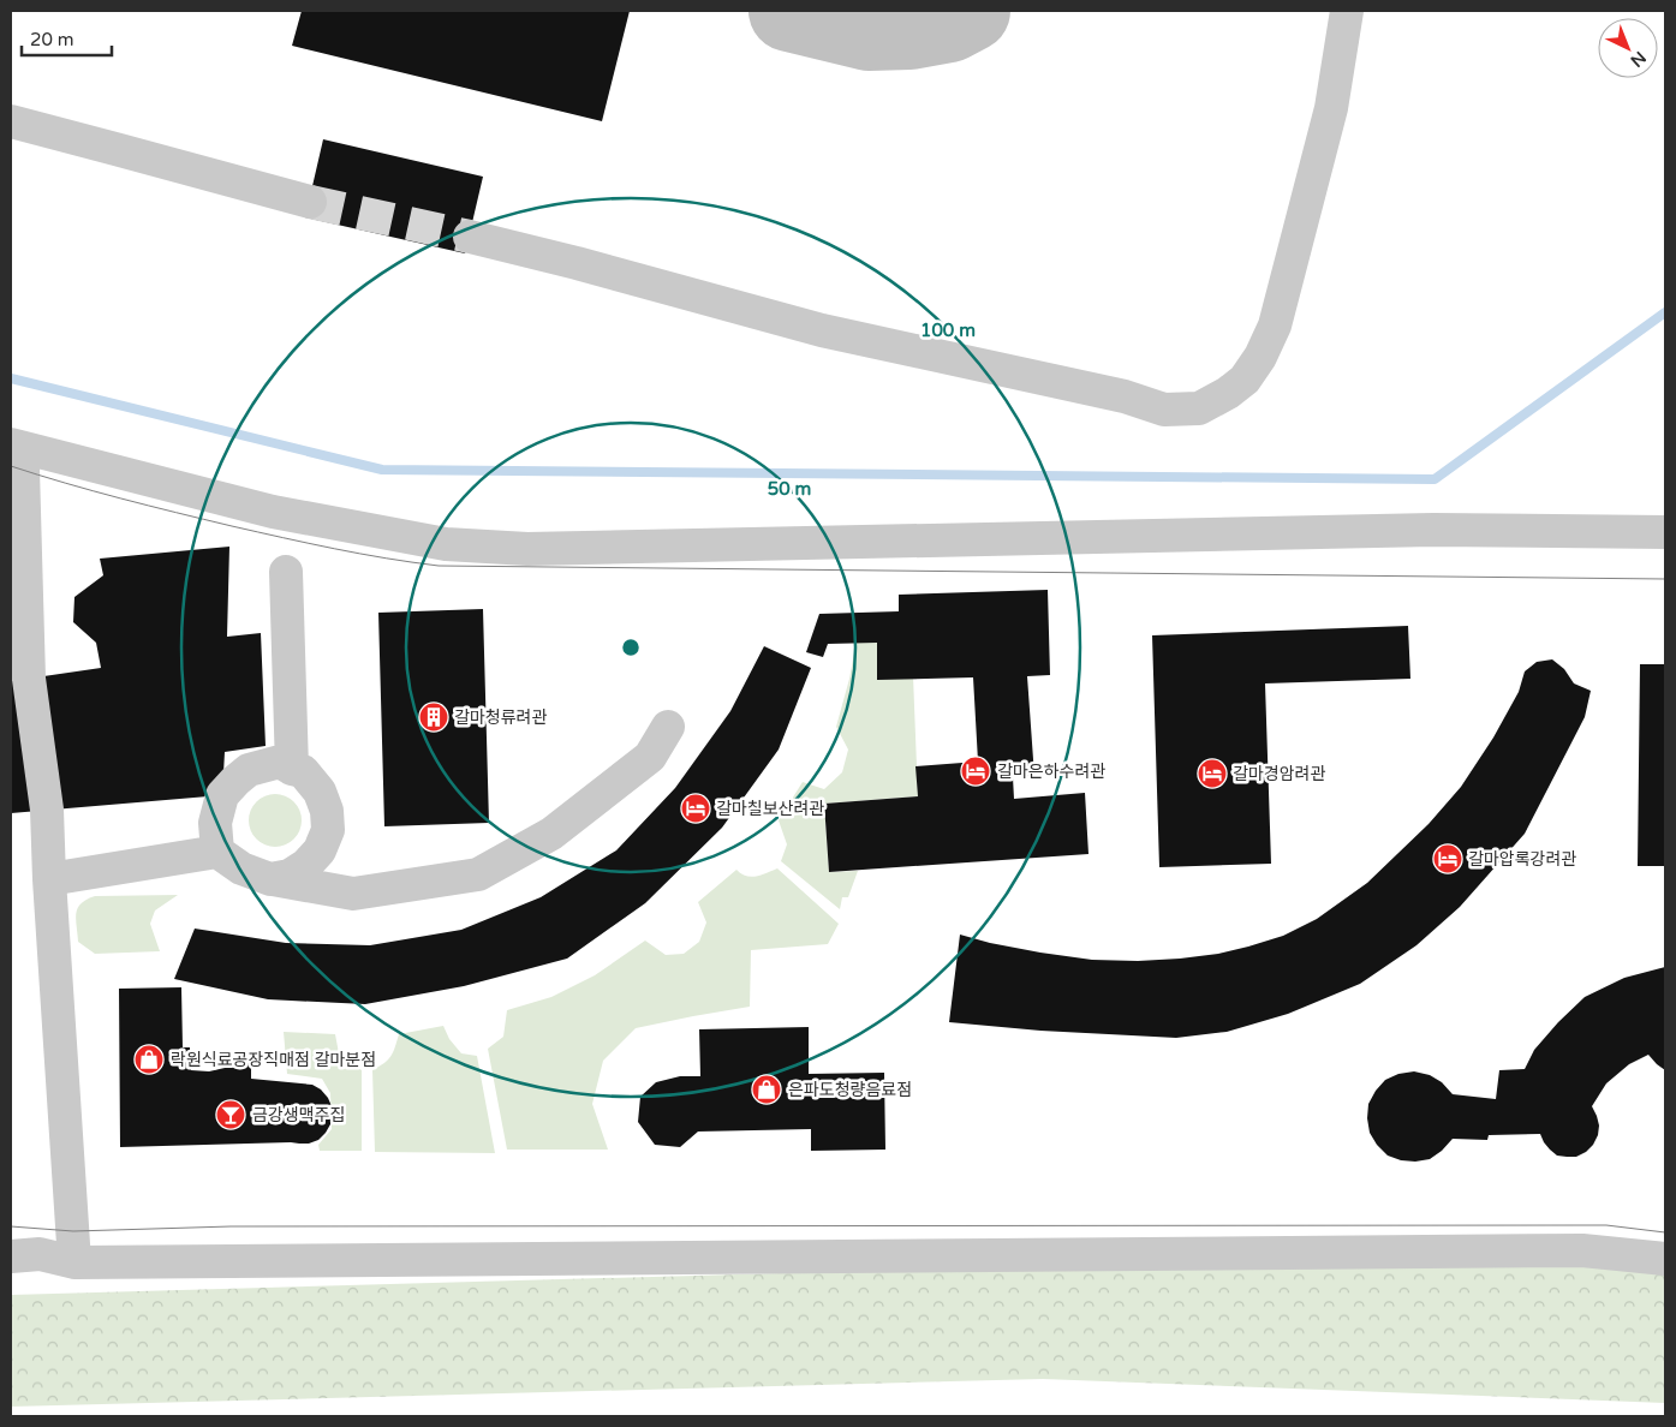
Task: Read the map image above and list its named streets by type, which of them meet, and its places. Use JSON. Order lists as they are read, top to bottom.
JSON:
{
  "places": {
    "building": ["갈마청류려관"],
    "hotel": [
      "갈마은하수려관",
      "갈마경암려관",
      "갈마칠보산려관",
      "갈마압록강려관"
    ],
    "shop": ["락원식료공장직매점 갈마분점", "은파도청량음료점"],
    "bar": ["금강생맥주집"]
  },
  "scale_bar": "20 m",
  "north": "bottom right",
  "rings": ["100 m", "50 m"]
}
